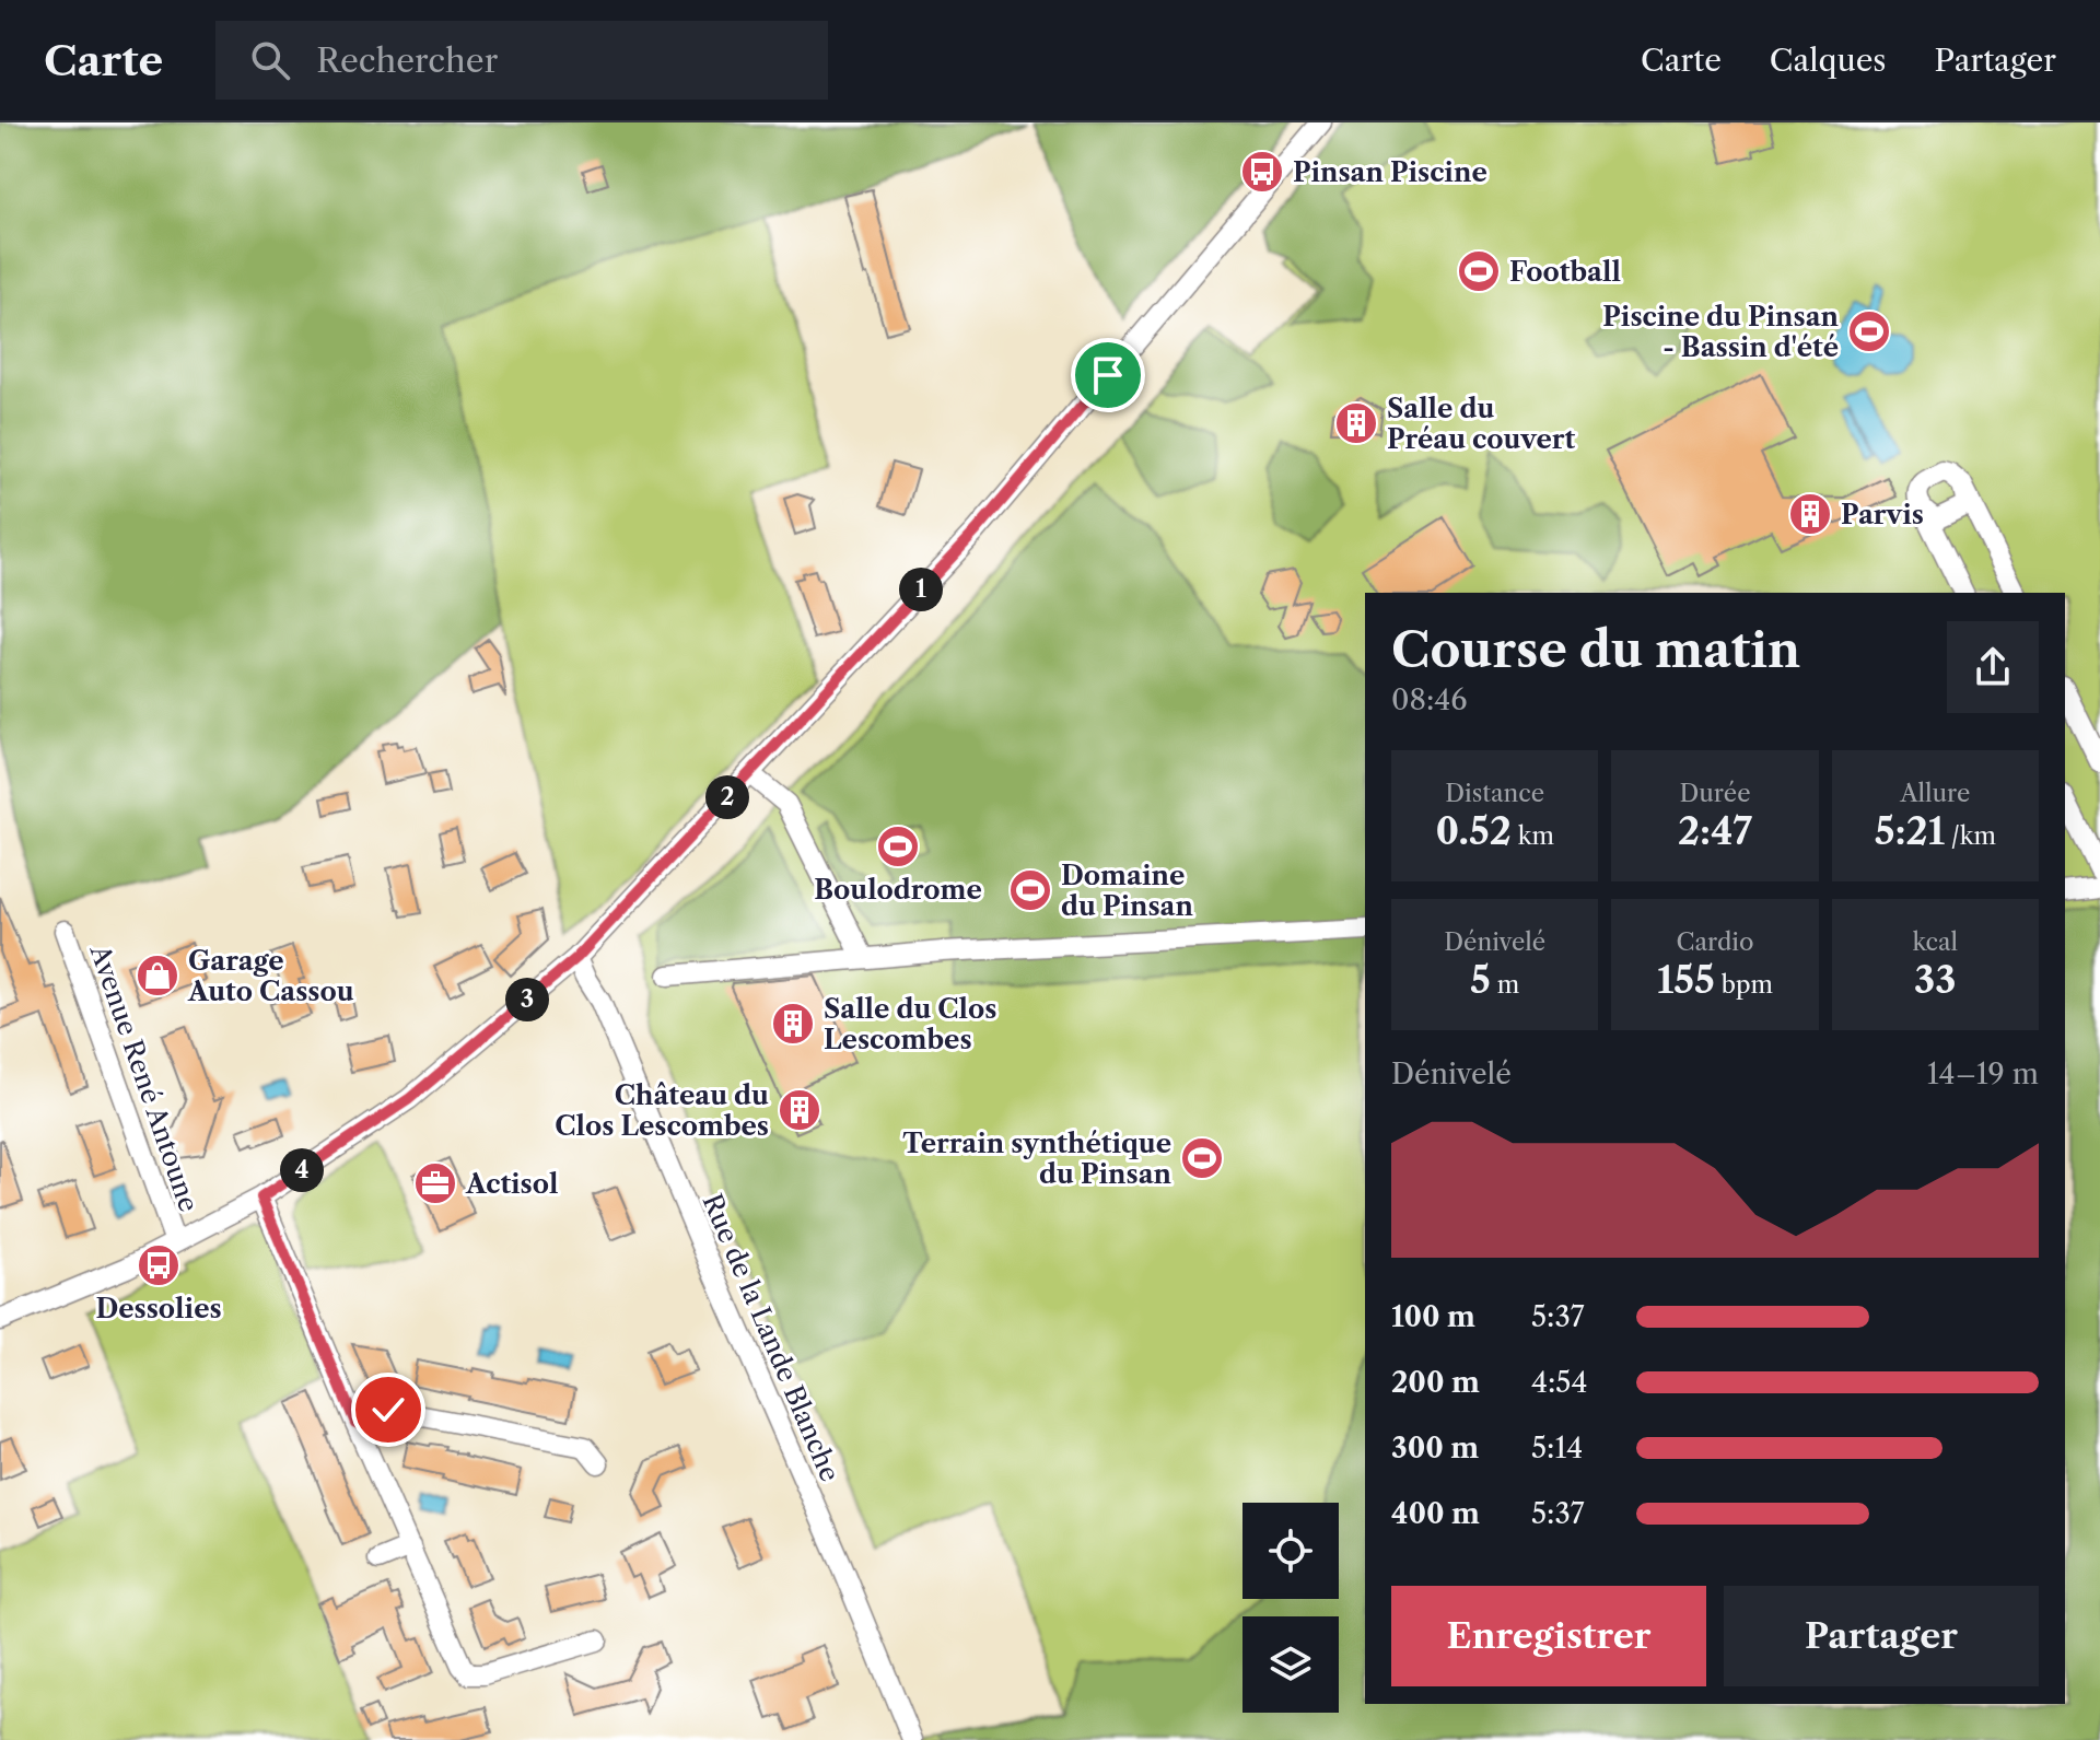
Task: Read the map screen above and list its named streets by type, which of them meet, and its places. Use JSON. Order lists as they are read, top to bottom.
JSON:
{
  "streets": {
    "street": ["Avenue René Antoune", "Rue de la Lande Blanche"]
  },
  "crossings": [
    ["Avenue René Antoune", "Rue de la Lande Blanche"]
  ],
  "places": {
    "bus stop": ["Pinsan Piscine", "Dessolies"],
    "sports": [
      "Football",
      "Piscine du Pinsan - Bassin d'été",
      "Boulodrome",
      "Domaine du Pinsan",
      "Terrain synthétique du Pinsan"
    ],
    "building": [
      "Salle du Préau couvert",
      "Parvis",
      "Salle du Clos Lescombes",
      "Château du Clos Lescombes"
    ],
    "shop": ["Garage Auto Cassou"],
    "office": ["Actisol"]
  },
  "page": {
    "header": "Carte",
    "search": "Rechercher",
    "nav": ["Carte", "Calques", "Partager"],
    "pins": [
      "1",
      "2",
      "3",
      "4"
    ],
    "heading": ["Course du matin", "08:46"],
    "stats": [
      ["Distance", "0.52 km"],
      ["Durée", "2:47"],
      ["Allure", "5:21 /km"],
      ["Dénivelé", "5 m"],
      ["Cardio", "155 bpm"],
      ["kcal", "33"]
    ],
    "chart": ["Dénivelé", "14–19 m"],
    "list": [
      {
        "name": "100 m",
        "note": "5:37"
      },
      {
        "name": "200 m",
        "note": "4:54"
      },
      {
        "name": "300 m",
        "note": "5:14"
      },
      {
        "name": "400 m",
        "note": "5:37"
      }
    ],
    "buttons": ["Enregistrer", "Partager"]
  }
}
